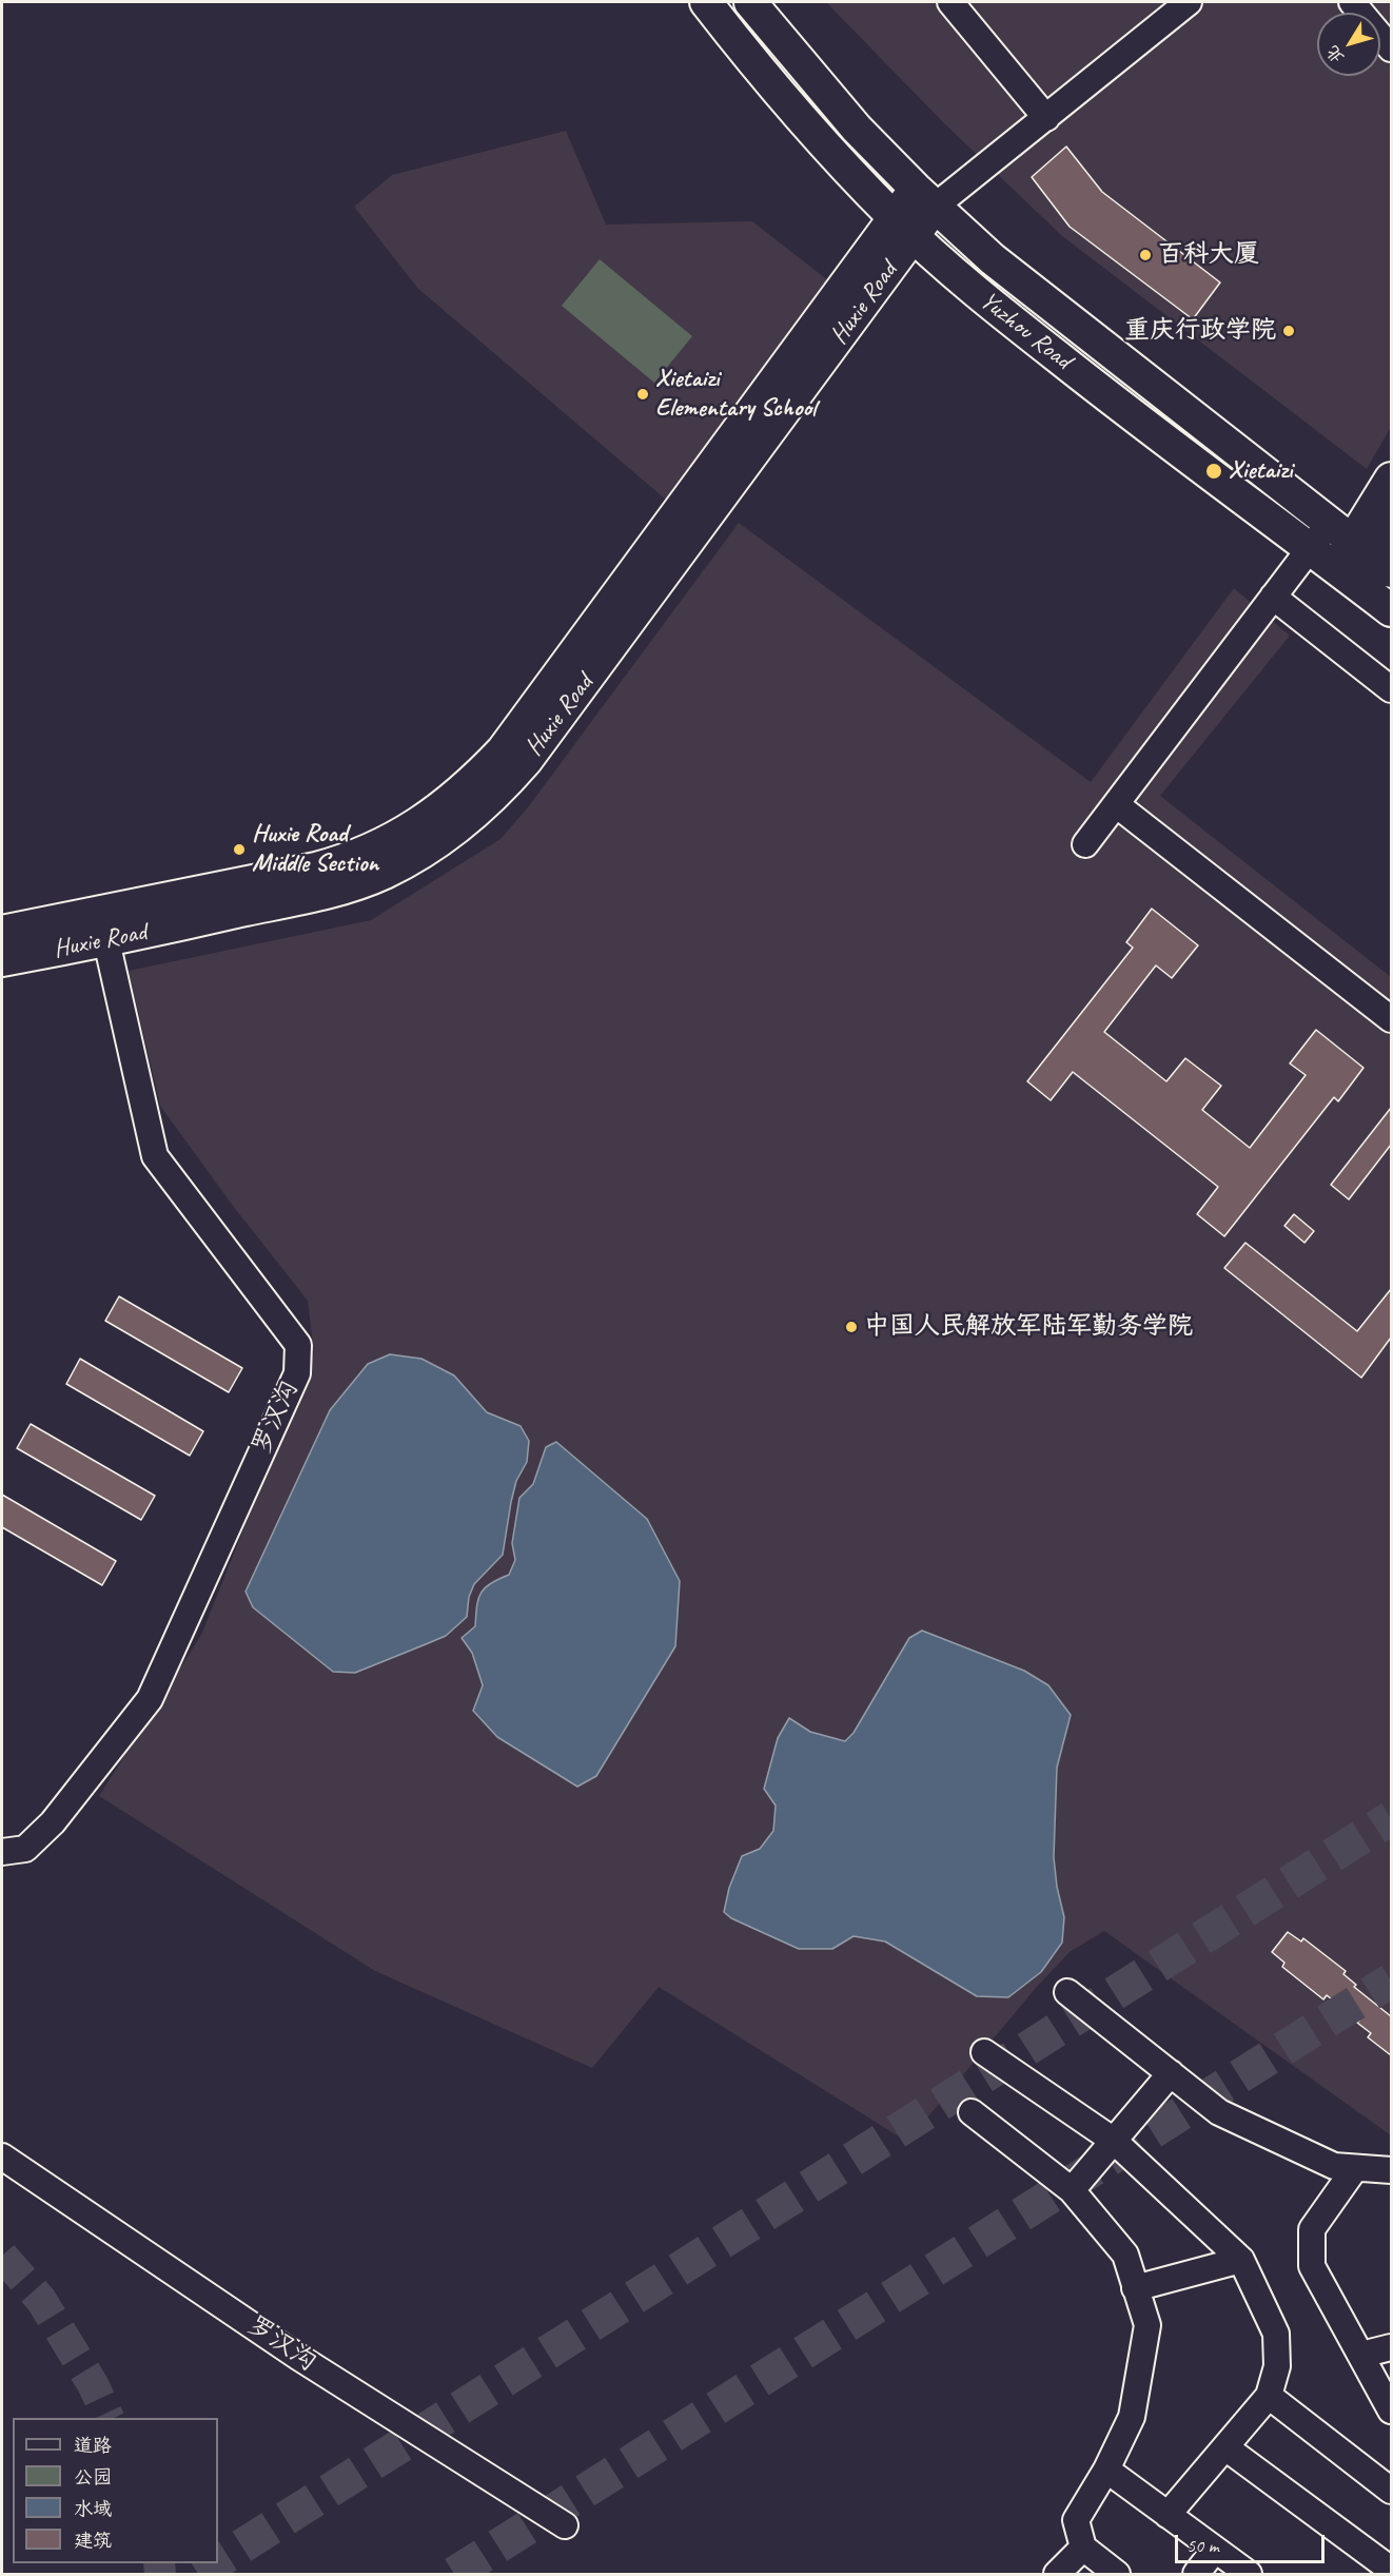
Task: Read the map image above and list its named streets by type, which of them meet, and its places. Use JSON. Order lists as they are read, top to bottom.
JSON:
{
  "streets": {
    "main road": ["Huxie Road", "Yuzhou Road"],
    "street": ["罗汉沟"]
  },
  "crossings": [
    ["Huxie Road", "Yuzhou Road"],
    ["Huxie Road", "罗汉沟"]
  ],
  "places": [
    "百科大厦",
    "重庆行政学院",
    "Xietaizi Elementary School",
    "Xietaizi",
    "Huxie Road Middle Section",
    "中国人民解放军陆军勤务学院"
  ],
  "legend": [
    "道路",
    "公园",
    "水域",
    "建筑"
  ],
  "scale_bar": "50 m",
  "north": "bottom left"
}
